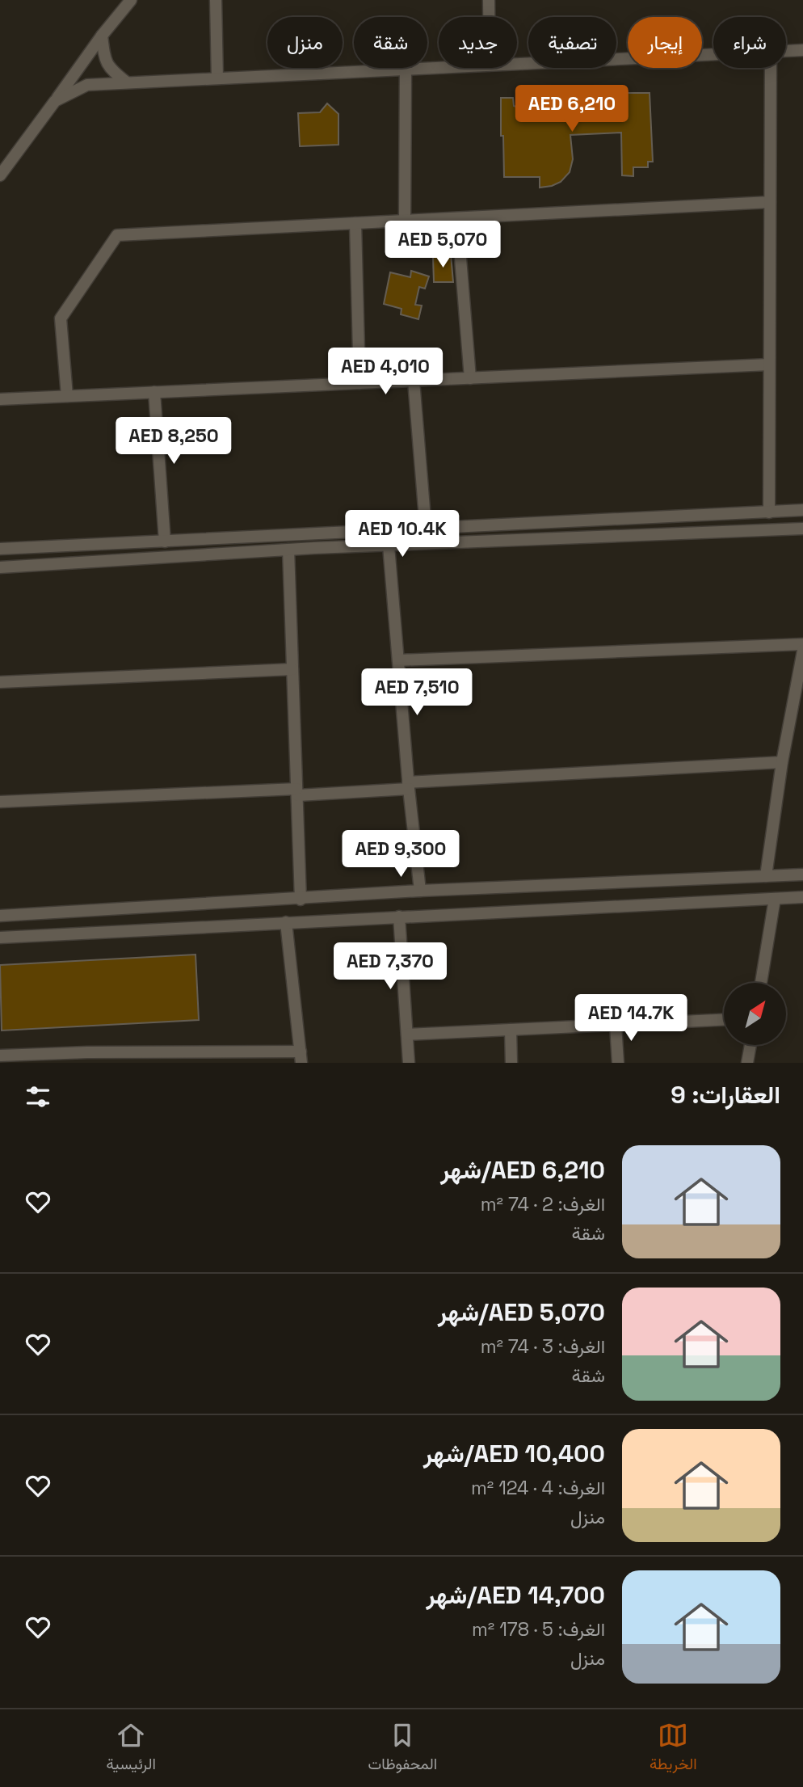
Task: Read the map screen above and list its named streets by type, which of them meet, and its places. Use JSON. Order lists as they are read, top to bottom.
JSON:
{
  "north": "top right",
  "page": {
    "chip": [
      "شراء",
      "إيجار",
      "تصفية",
      "جديد",
      "شقة",
      "منزل"
    ],
    "price": [
      "AED 6,210",
      "AED 5,070",
      "AED 4,010",
      "AED 8,250",
      "AED 10.4K",
      "AED 7,510",
      "AED 9,300",
      "AED 7,370",
      "AED 14.7K"
    ],
    "heading": "العقارات: 9",
    "list": [
      {
        "name": "AED 6,210/شهر",
        "note": "الغرف: 2 · 74 m² · شقة"
      },
      {
        "name": "AED 5,070/شهر",
        "note": "الغرف: 3 · 74 m² · شقة"
      },
      {
        "name": "AED 10,400/شهر",
        "note": "الغرف: 4 · 124 m² · منزل"
      },
      {
        "name": "AED 14,700/شهر",
        "note": "الغرف: 5 · 178 m² · منزل"
      }
    ],
    "tabs": ["الخريطة", "المحفوظات", "الرئيسية"]
  }
}
